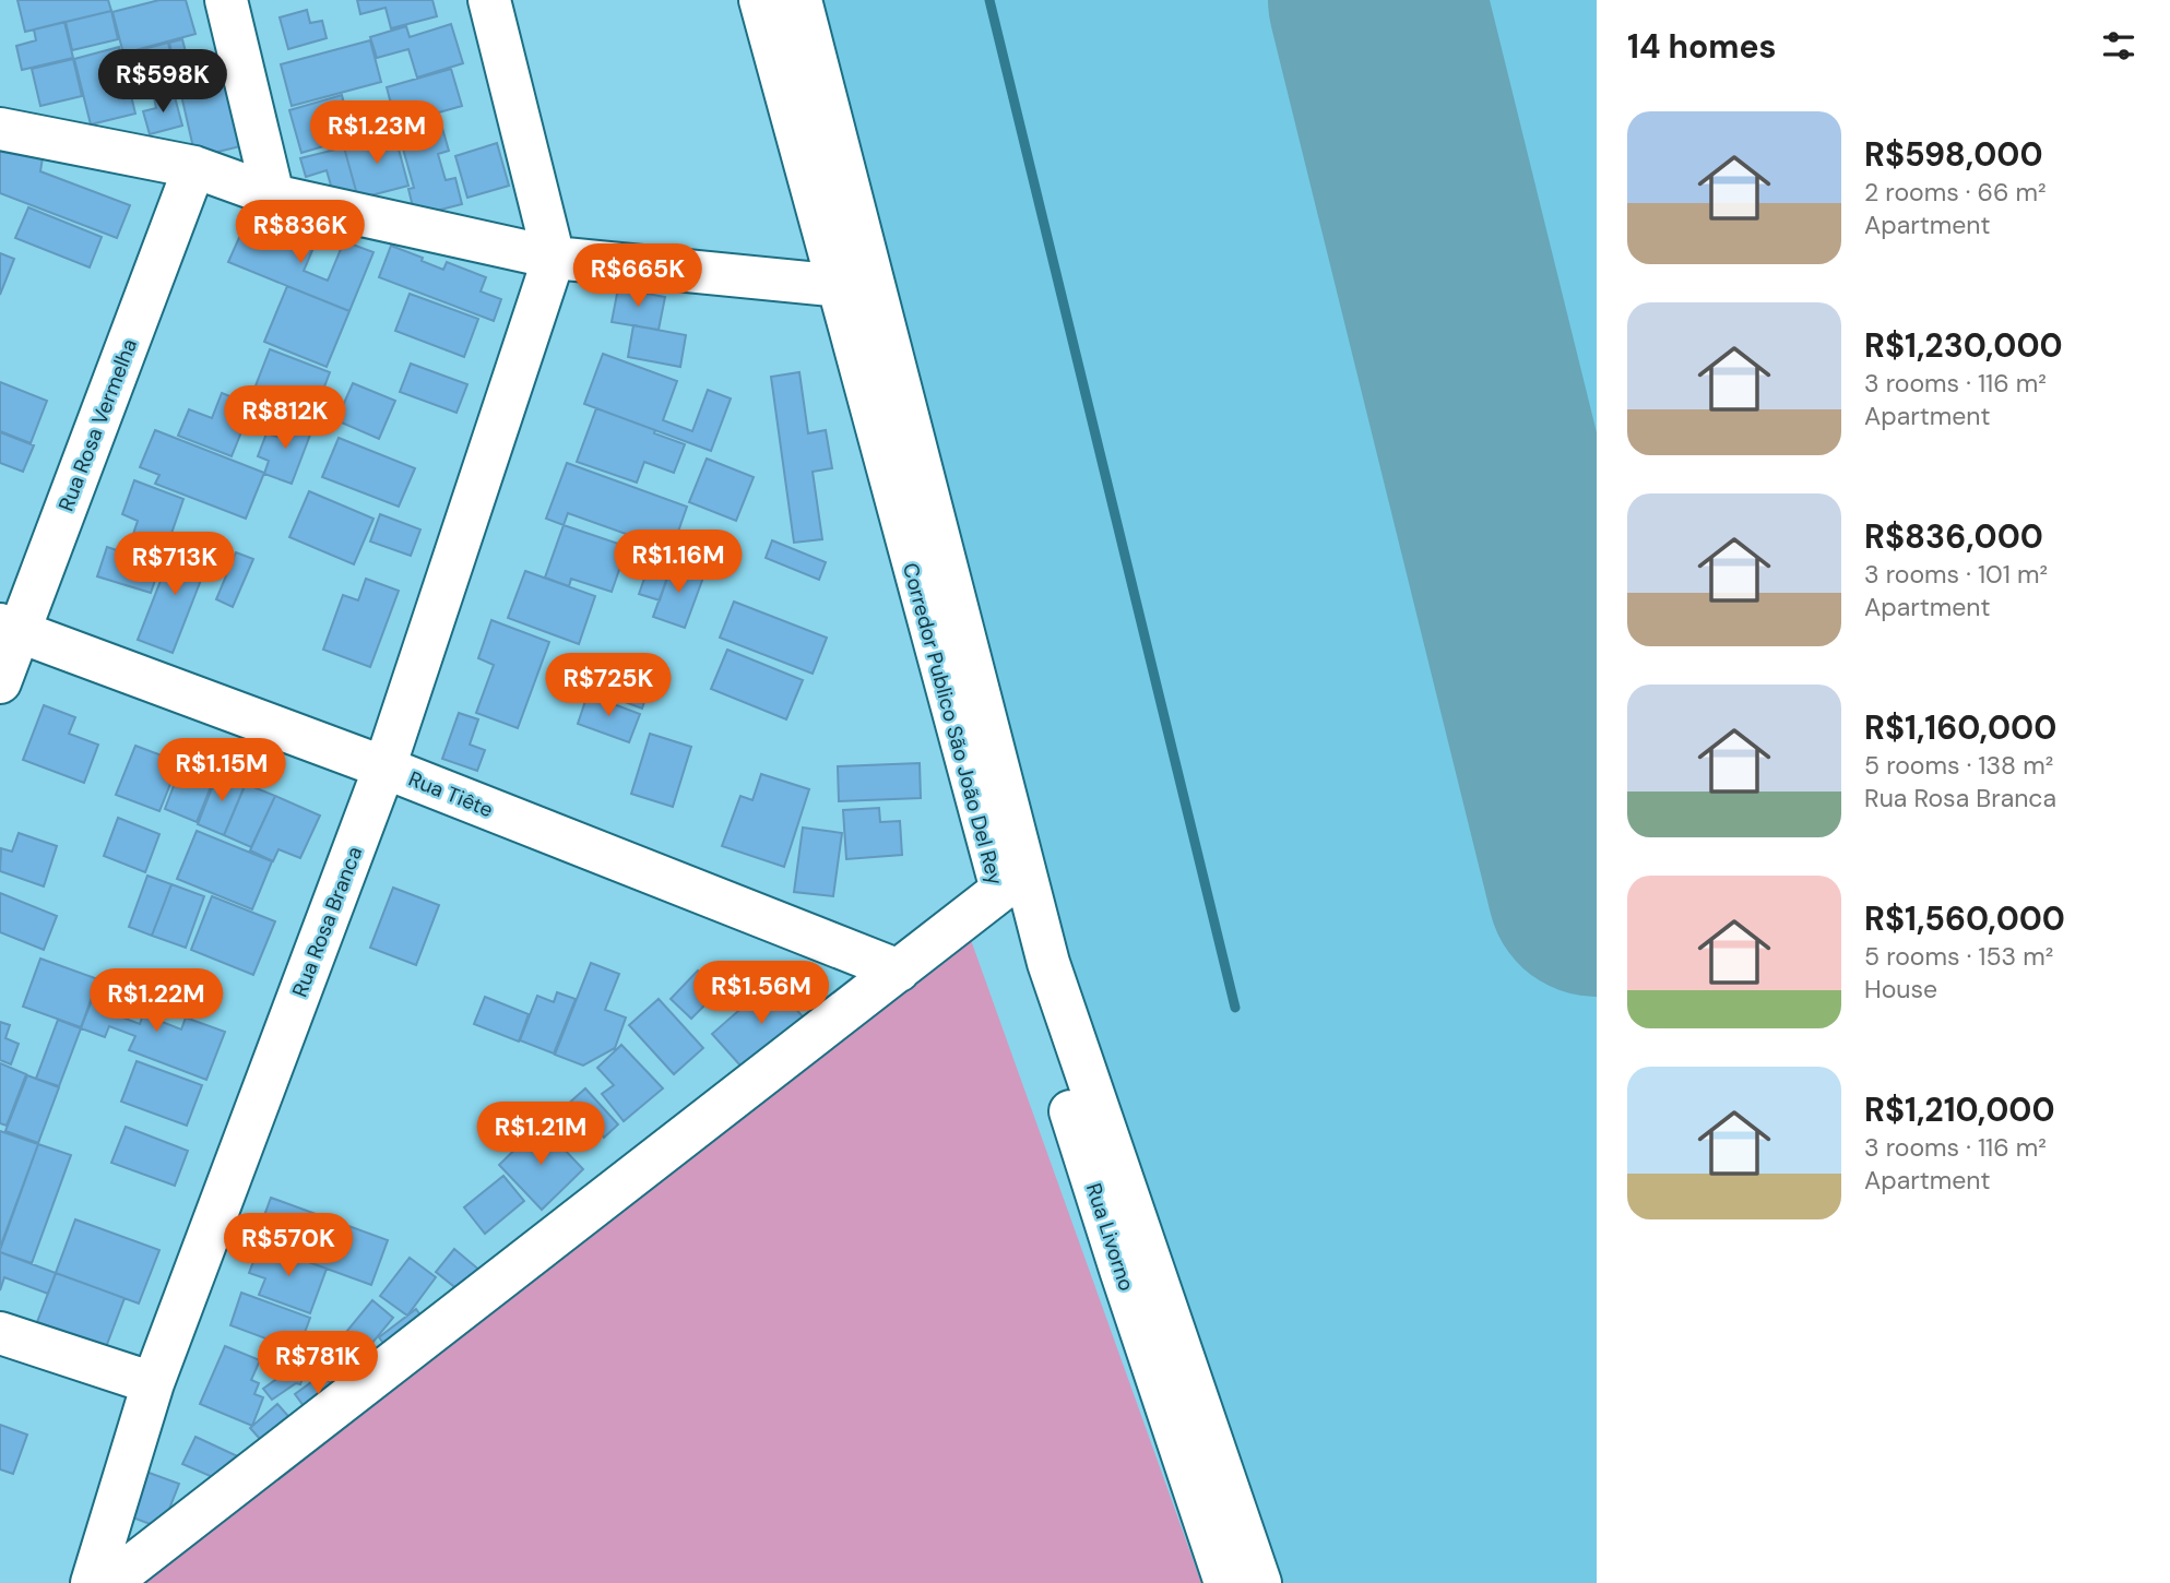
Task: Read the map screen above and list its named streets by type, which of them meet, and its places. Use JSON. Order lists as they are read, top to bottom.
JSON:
{
  "streets": {
    "street": [
      "Rua Rosa Vermelha",
      "Corredor Publico São João Del Rey",
      "Rua Tiête",
      "Rua Rosa Branca",
      "Rua Livorno"
    ]
  },
  "crossings": [
    ["Rua Rosa Vermelha", "Rua Tiête"],
    ["Corredor Publico São João Del Rey", "Rua Tiête"],
    ["Corredor Publico São João Del Rey", "Rua Livorno"],
    ["Rua Tiête", "Rua Rosa Branca"]
  ],
  "page": {
    "heading": "14 homes",
    "price": [
      "R$598K",
      "R$1.23M",
      "R$836K",
      "R$665K",
      "R$812K",
      "R$1.16M",
      "R$713K",
      "R$725K",
      "R$1.15M",
      "R$1.56M",
      "R$1.22M",
      "R$1.21M",
      "R$570K",
      "R$781K"
    ],
    "list": [
      {
        "name": "R$598,000",
        "note": "2 rooms · 66 m² · Apartment"
      },
      {
        "name": "R$1,230,000",
        "note": "3 rooms · 116 m² · Apartment"
      },
      {
        "name": "R$836,000",
        "note": "3 rooms · 101 m² · Apartment"
      },
      {
        "name": "R$1,160,000",
        "note": "5 rooms · 138 m² · Rua Rosa Branca"
      },
      {
        "name": "R$1,560,000",
        "note": "5 rooms · 153 m² · House"
      },
      {
        "name": "R$1,210,000",
        "note": "3 rooms · 116 m² · Apartment"
      }
    ]
  }
}
